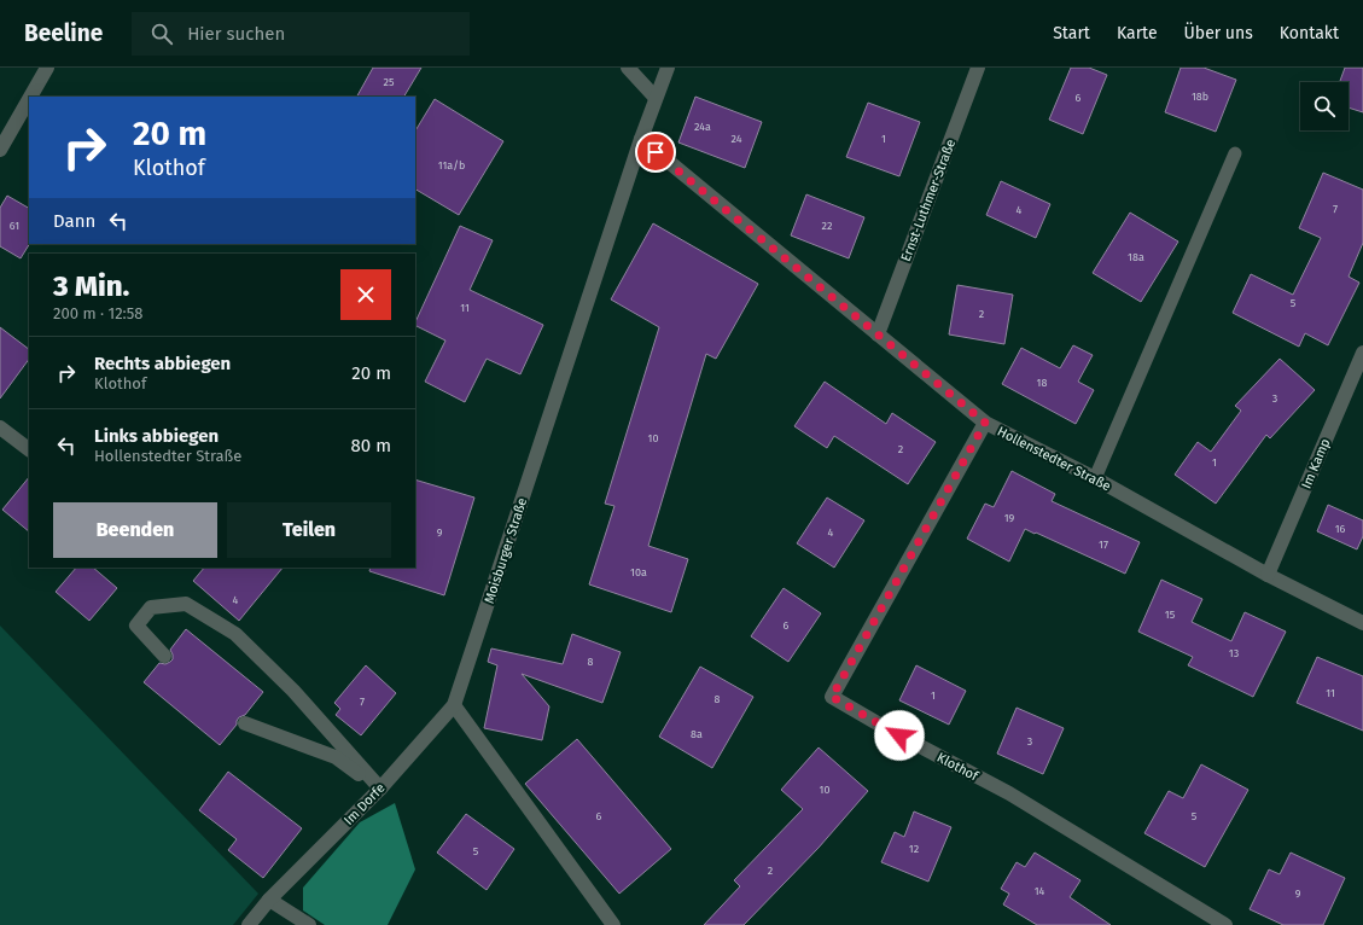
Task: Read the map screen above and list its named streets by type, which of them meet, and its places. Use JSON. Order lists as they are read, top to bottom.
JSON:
{
  "streets": {
    "street": [
      "Ernst-Luthmer-Straße",
      "Hollenstedter Straße",
      "Im Kamp",
      "Moisburger Straße",
      "Klothof",
      "Im Dorfe"
    ]
  },
  "crossings": [
    ["Ernst-Luthmer-Straße", "Hollenstedter Straße"],
    ["Hollenstedter Straße", "Im Kamp"],
    ["Hollenstedter Straße", "Moisburger Straße"],
    ["Hollenstedter Straße", "Klothof"],
    ["Moisburger Straße", "Im Dorfe"]
  ],
  "house_numbers": [
    "25",
    "18b",
    "6",
    "24a",
    "24",
    "1",
    "11a/b",
    "7",
    "4",
    "61",
    "22",
    "18a",
    "5",
    "11",
    "2",
    "18",
    "3",
    "10",
    "2",
    "1",
    "19",
    "16",
    "9",
    "4",
    "17",
    "10a",
    "4",
    "15",
    "6",
    "13",
    "8",
    "11",
    "1",
    "8",
    "7",
    "8a",
    "3",
    "10",
    "6",
    "5",
    "12",
    "5",
    "2",
    "14",
    "9"
  ],
  "page": {
    "header": "Beeline",
    "search": "Hier suchen",
    "nav": [
      "Start",
      "Karte",
      "Über uns",
      "Kontakt"
    ],
    "turn": ["20 m", "Klothof"],
    "then": "Dann",
    "heading": ["3 Min.", "200 m · 12:58"],
    "list": [
      {
        "name": "Rechts abbiegen",
        "note": "Klothof",
        "value": "20 m"
      },
      {
        "name": "Links abbiegen",
        "note": "Hollenstedter Straße",
        "value": "80 m"
      }
    ],
    "buttons": ["Beenden", "Teilen"]
  }
}
